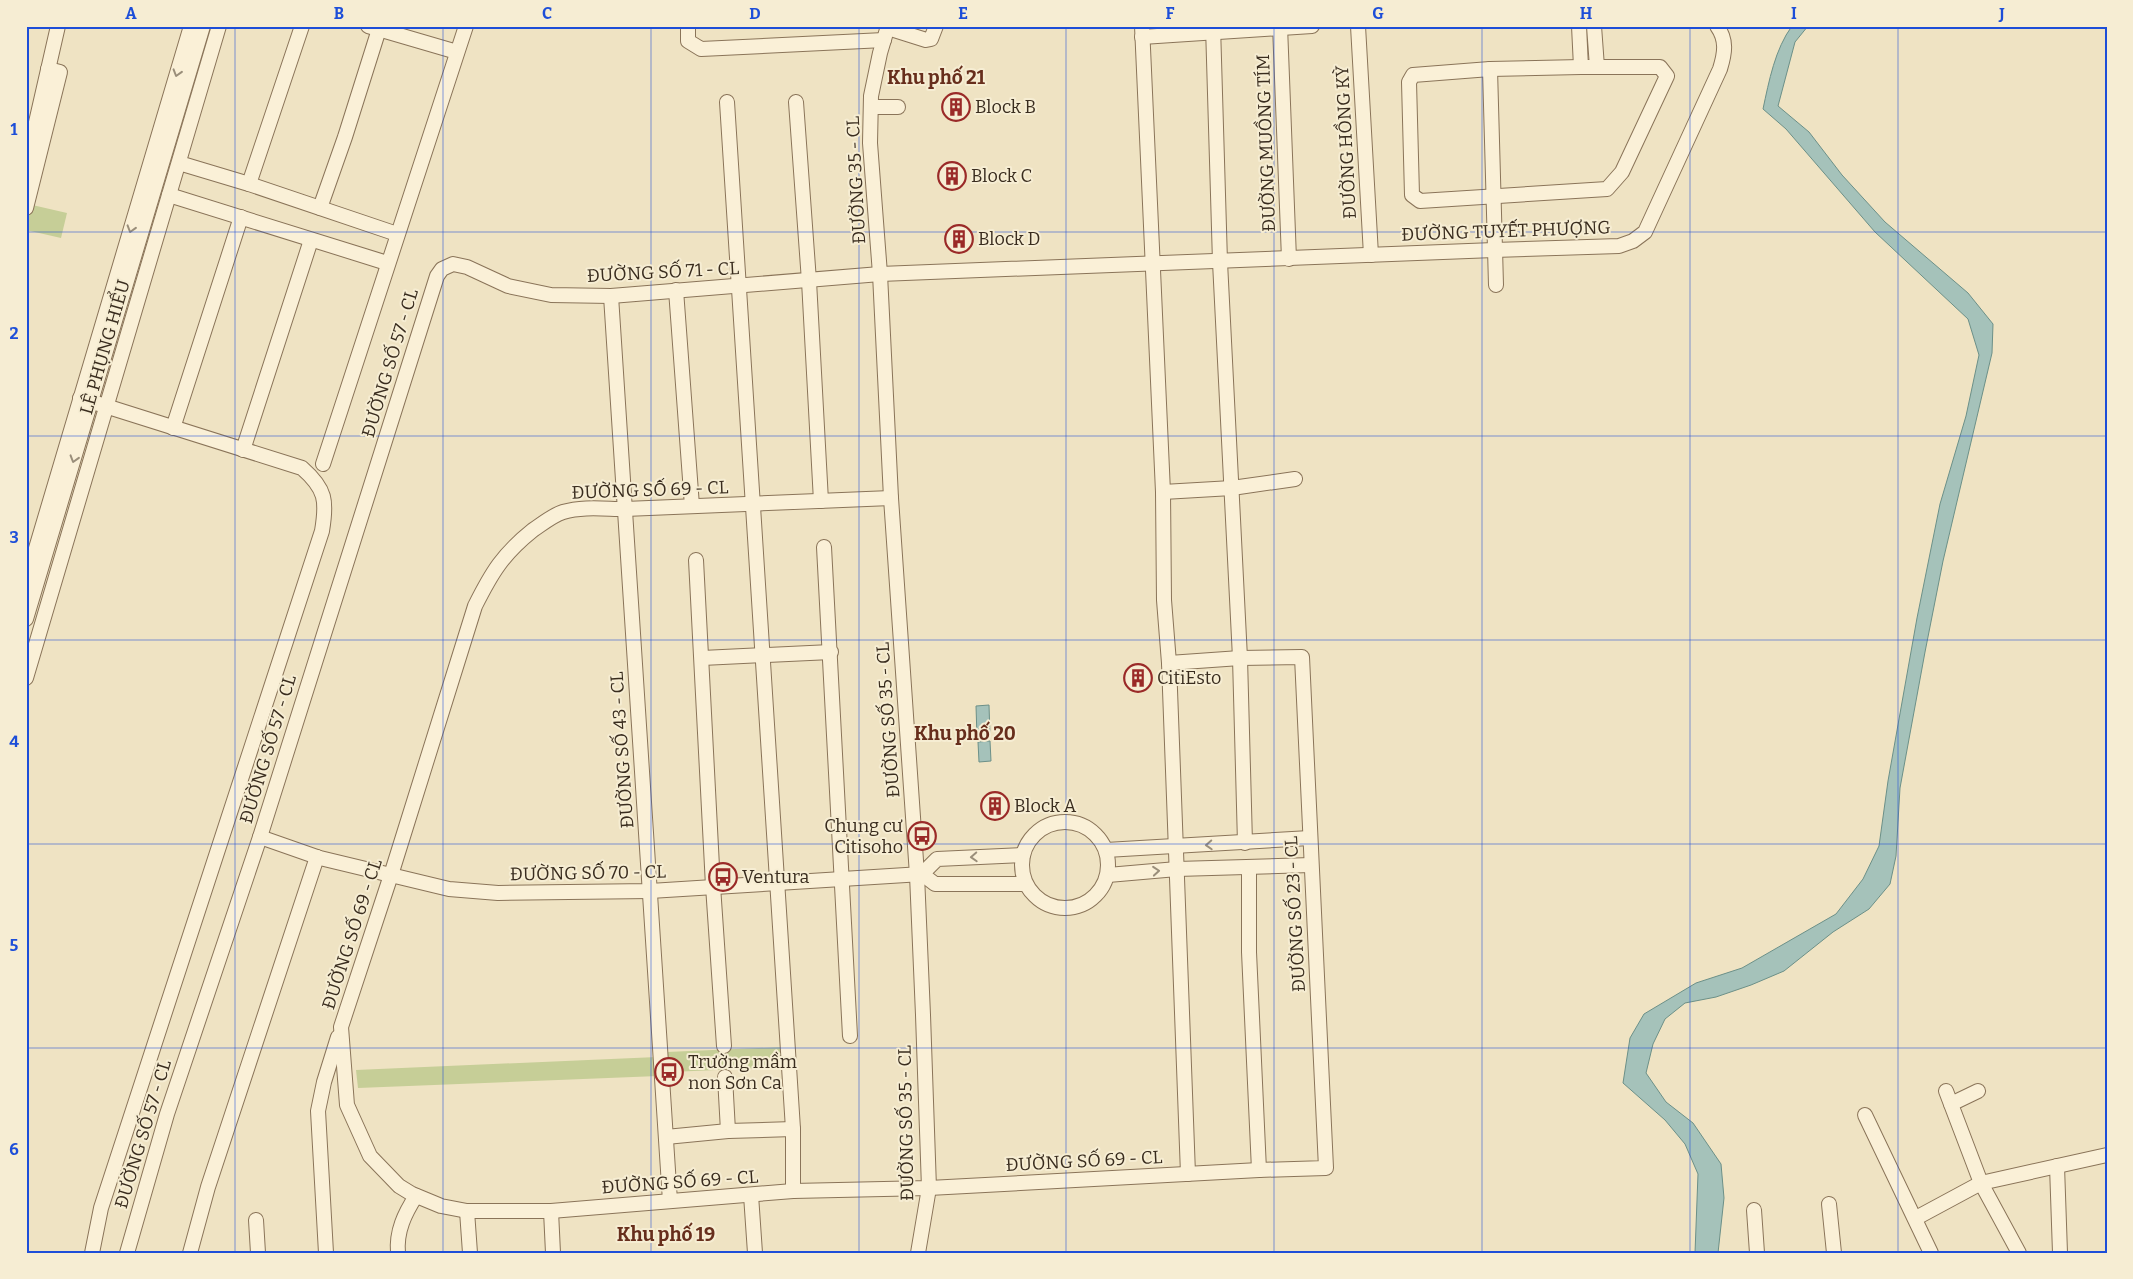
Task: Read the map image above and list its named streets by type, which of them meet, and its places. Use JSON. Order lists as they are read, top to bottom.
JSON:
{
  "streets": {
    "street": [
      "ĐƯỜNG HỒNG KỲ",
      "ĐƯỜNG MUỒNG TÍM",
      "ĐƯỜNG 35 - CL",
      "ĐƯỜNG TUYẾT PHƯỢNG",
      "ĐƯỜNG SỐ 71 - CL",
      "LÊ PHỤNG HIỂU",
      "ĐƯỜNG SỐ 57 - CL",
      "ĐƯỜNG SỐ 69 - CL",
      "ĐƯỜNG SỐ 35 - CL",
      "ĐƯỜNG SỐ 43 - CL",
      "ĐƯỜNG SỐ 70 - CL",
      "ĐƯỜNG SỐ 23 - CL"
    ]
  },
  "crossings": [
    ["ĐƯỜNG HỒNG KỲ", "ĐƯỜNG TUYẾT PHƯỢNG"],
    ["ĐƯỜNG MUỒNG TÍM", "ĐƯỜNG TUYẾT PHƯỢNG"],
    ["ĐƯỜNG 35 - CL", "ĐƯỜNG SỐ 71 - CL"],
    ["ĐƯỜNG 35 - CL", "ĐƯỜNG SỐ 35 - CL"],
    ["ĐƯỜNG TUYẾT PHƯỢNG", "ĐƯỜNG SỐ 71 - CL"],
    ["ĐƯỜNG SỐ 71 - CL", "ĐƯỜNG SỐ 57 - CL"],
    ["ĐƯỜNG SỐ 71 - CL", "ĐƯỜNG SỐ 35 - CL"],
    ["ĐƯỜNG SỐ 71 - CL", "ĐƯỜNG SỐ 43 - CL"],
    ["ĐƯỜNG SỐ 57 - CL", "ĐƯỜNG SỐ 70 - CL"],
    ["ĐƯỜNG SỐ 69 - CL", "ĐƯỜNG SỐ 35 - CL"],
    ["ĐƯỜNG SỐ 69 - CL", "ĐƯỜNG SỐ 43 - CL"],
    ["ĐƯỜNG SỐ 69 - CL", "ĐƯỜNG SỐ 70 - CL"],
    ["ĐƯỜNG SỐ 69 - CL", "ĐƯỜNG SỐ 23 - CL"],
    ["ĐƯỜNG SỐ 35 - CL", "ĐƯỜNG SỐ 70 - CL"],
    ["ĐƯỜNG SỐ 43 - CL", "ĐƯỜNG SỐ 70 - CL"]
  ],
  "districts": ["Khu phố 21", "Khu phố 20", "Khu phố 19"],
  "places": {
    "building": [
      "Block B",
      "Block C",
      "Block D",
      "CitiEsto",
      "Block A"
    ],
    "bus stop": ["Chung cư Citisoho", "Ventura", "Trường mầm non Sơn Ca"]
  },
  "grid": {
    "columns": [
      "A",
      "B",
      "C",
      "D",
      "E",
      "F",
      "G",
      "H",
      "I",
      "J"
    ],
    "rows": [
      "1",
      "2",
      "3",
      "4",
      "5",
      "6"
    ]
  }
}
